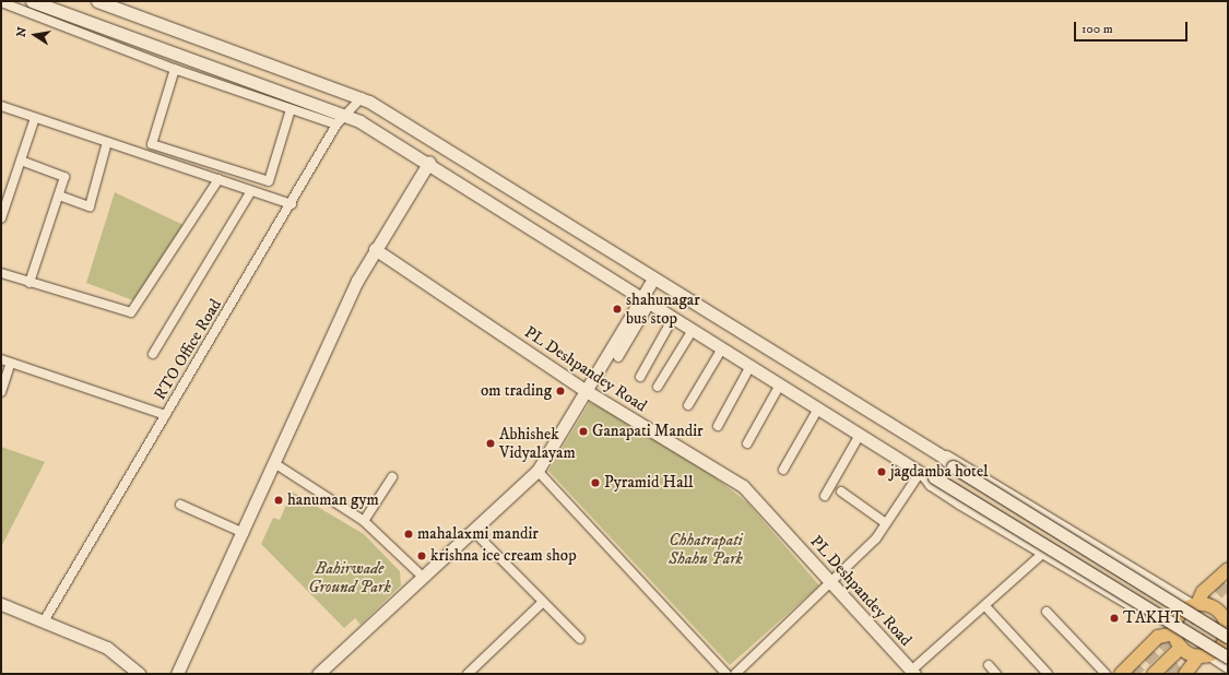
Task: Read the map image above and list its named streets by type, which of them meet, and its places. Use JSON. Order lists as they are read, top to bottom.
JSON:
{
  "streets": {
    "main road": ["PL Deshpandey Road"],
    "street": ["RTO Office Road"]
  },
  "parks": ["Chhatrapati Shahu Park", "Bahirwade Ground Park"],
  "places": [
    "shahunagar bus stop",
    "om trading",
    "Ganapati Mandir",
    "Abhishek Vidyalayam",
    "jagdamba hotel",
    "Pyramid Hall",
    "hanuman gym",
    "mahalaxmi mandir",
    "krishna ice cream shop",
    "TAKHT"
  ],
  "scale_bar": "100 m",
  "north": "left"
}
